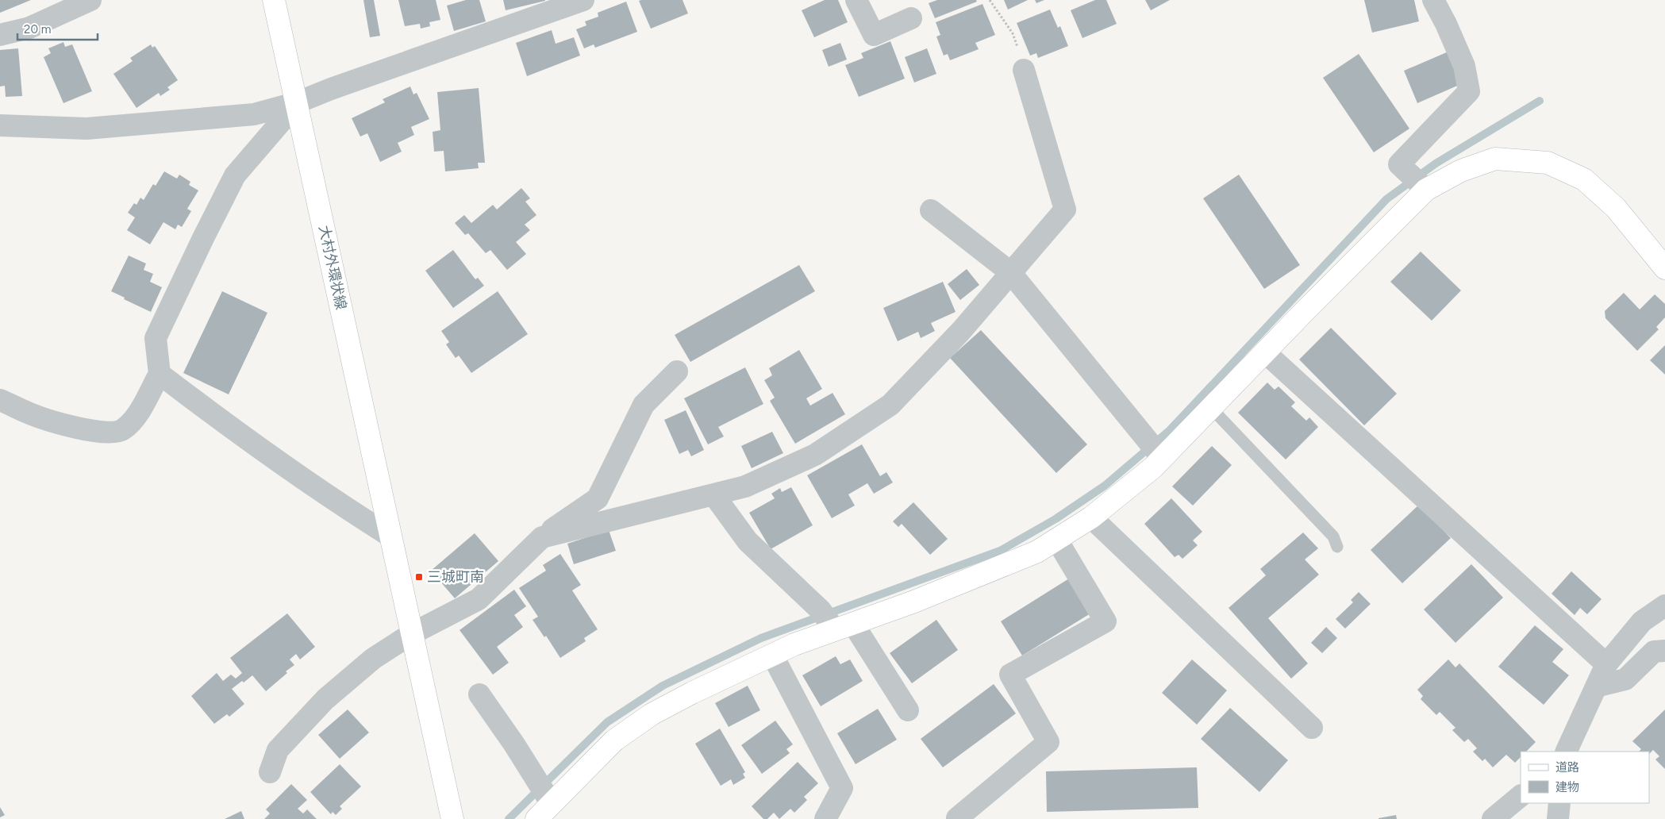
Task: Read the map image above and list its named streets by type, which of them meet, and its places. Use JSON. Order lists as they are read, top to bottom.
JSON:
{
  "streets": {
    "street": ["大村外環状線"]
  },
  "places": {
    "transit": ["三城町南"]
  },
  "legend": ["道路", "建物"],
  "scale_bar": "20 m"
}
